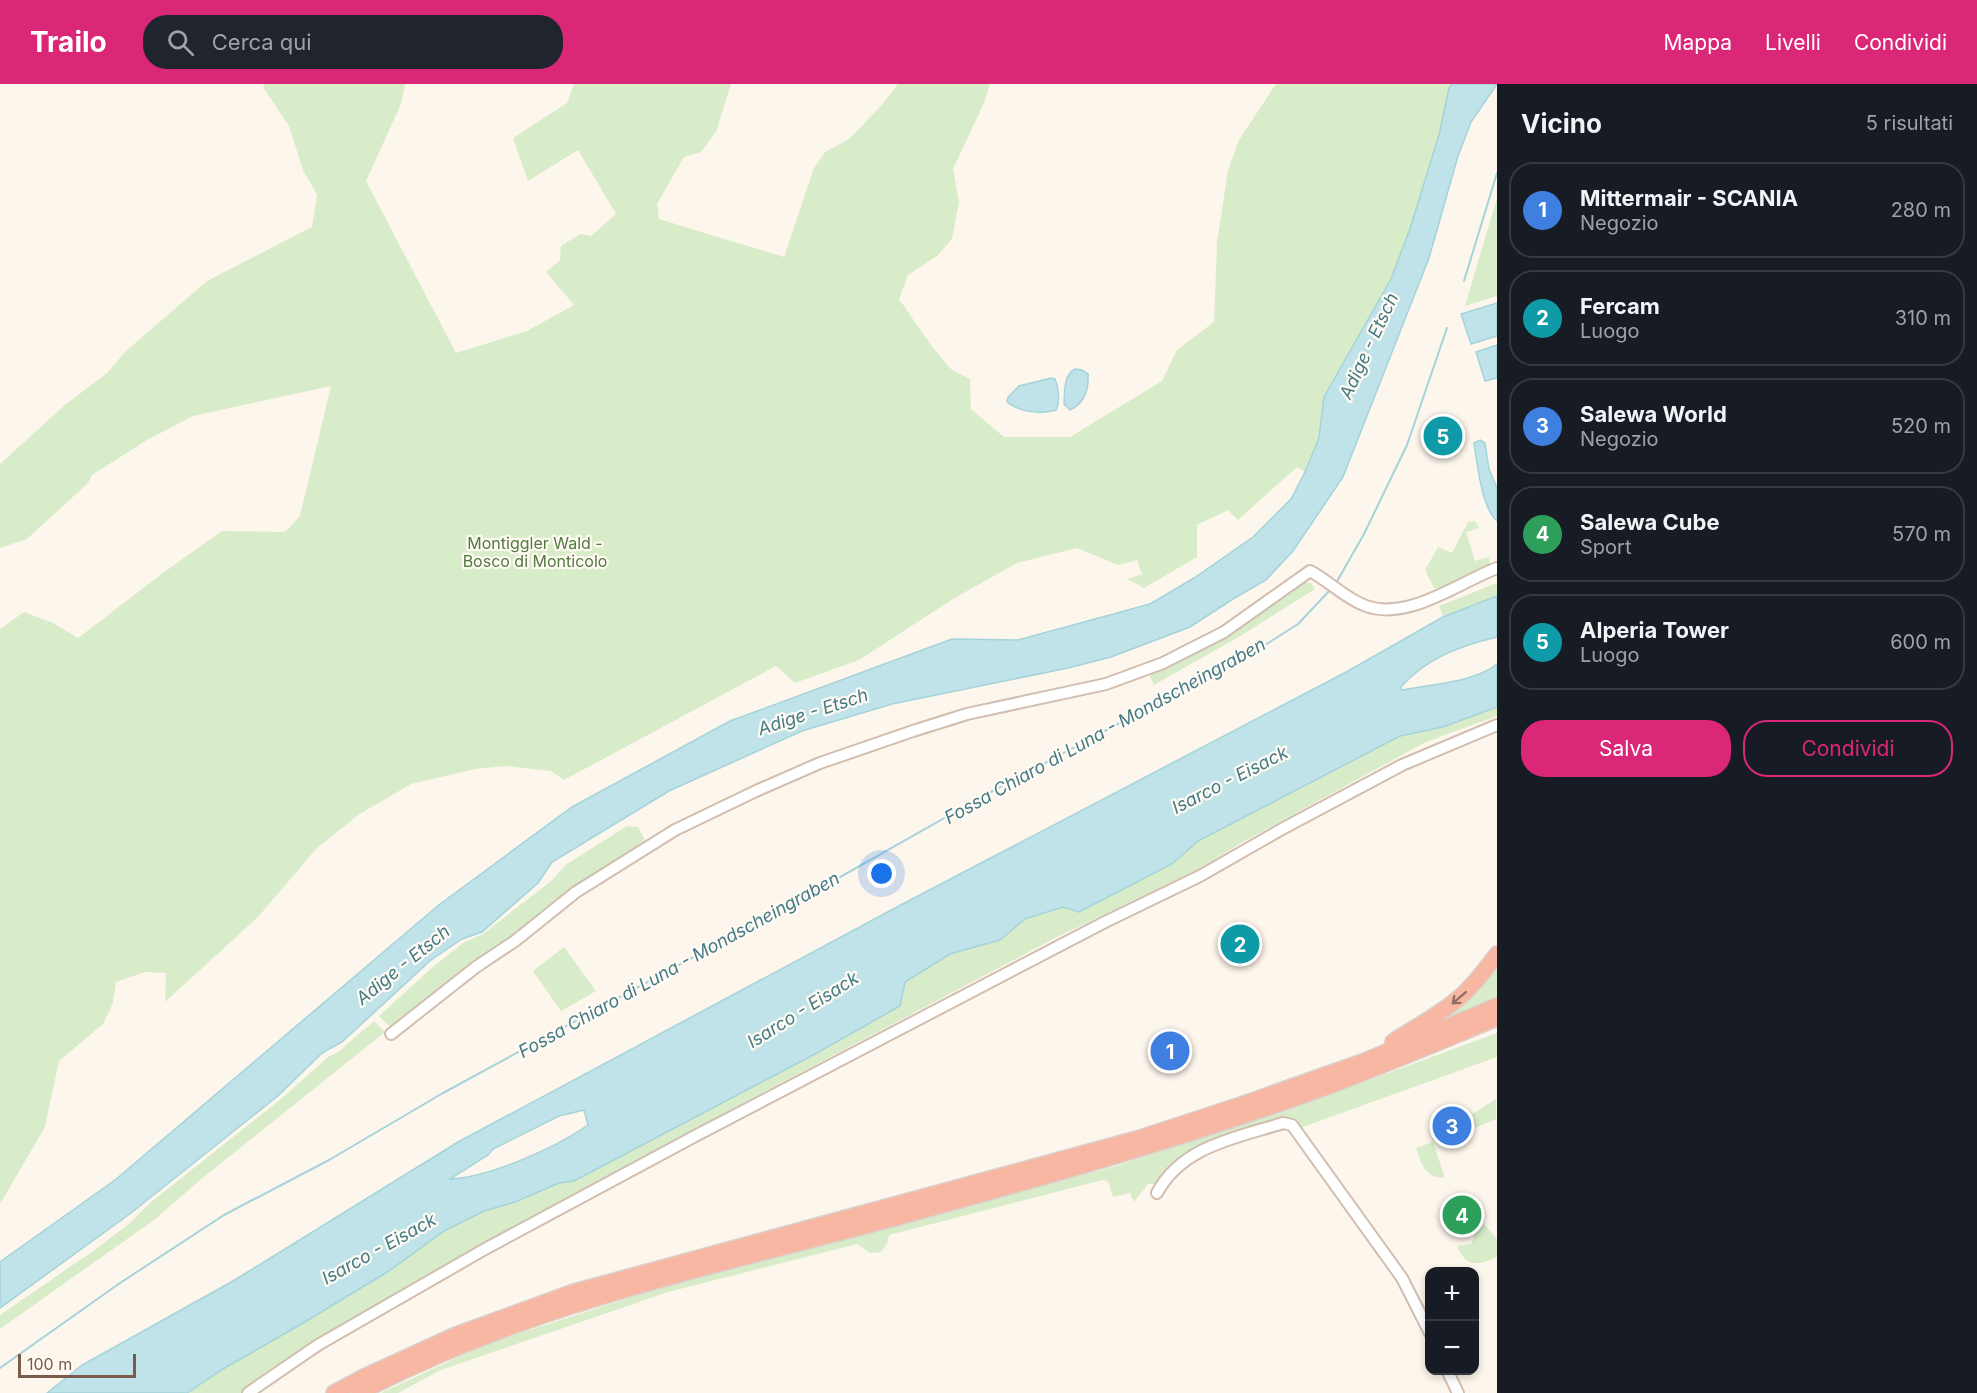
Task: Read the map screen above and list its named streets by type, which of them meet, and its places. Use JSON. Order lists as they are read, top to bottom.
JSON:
{
  "water": ["Adige - Etsch", "Fossa Chiaro di Luna - Mondscheingraben", "Isarco - Eisack"],
  "parks": ["Montiggler Wald - Bosco di Monticolo"],
  "scale_bar": "100 m",
  "page": {
    "header": "Trailo",
    "search": "Cerca qui",
    "nav": ["Mappa", "Livelli", "Condividi"],
    "heading": ["Vicino", "5 risultati"],
    "list": [
      {
        "mark": "1",
        "name": "Mittermair - SCANIA",
        "note": "Negozio",
        "value": "280 m"
      },
      {
        "mark": "2",
        "name": "Fercam",
        "note": "Luogo",
        "value": "310 m"
      },
      {
        "mark": "3",
        "name": "Salewa World",
        "note": "Negozio",
        "value": "520 m"
      },
      {
        "mark": "4",
        "name": "Salewa Cube",
        "note": "Sport",
        "value": "570 m"
      },
      {
        "mark": "5",
        "name": "Alperia Tower",
        "note": "Luogo",
        "value": "600 m"
      }
    ],
    "pins": [
      "5",
      "2",
      "1",
      "3",
      "4"
    ],
    "buttons": ["Salva", "Condividi"],
    "map_buttons": ["+", "−"],
    "scale": "100 m"
  }
}
